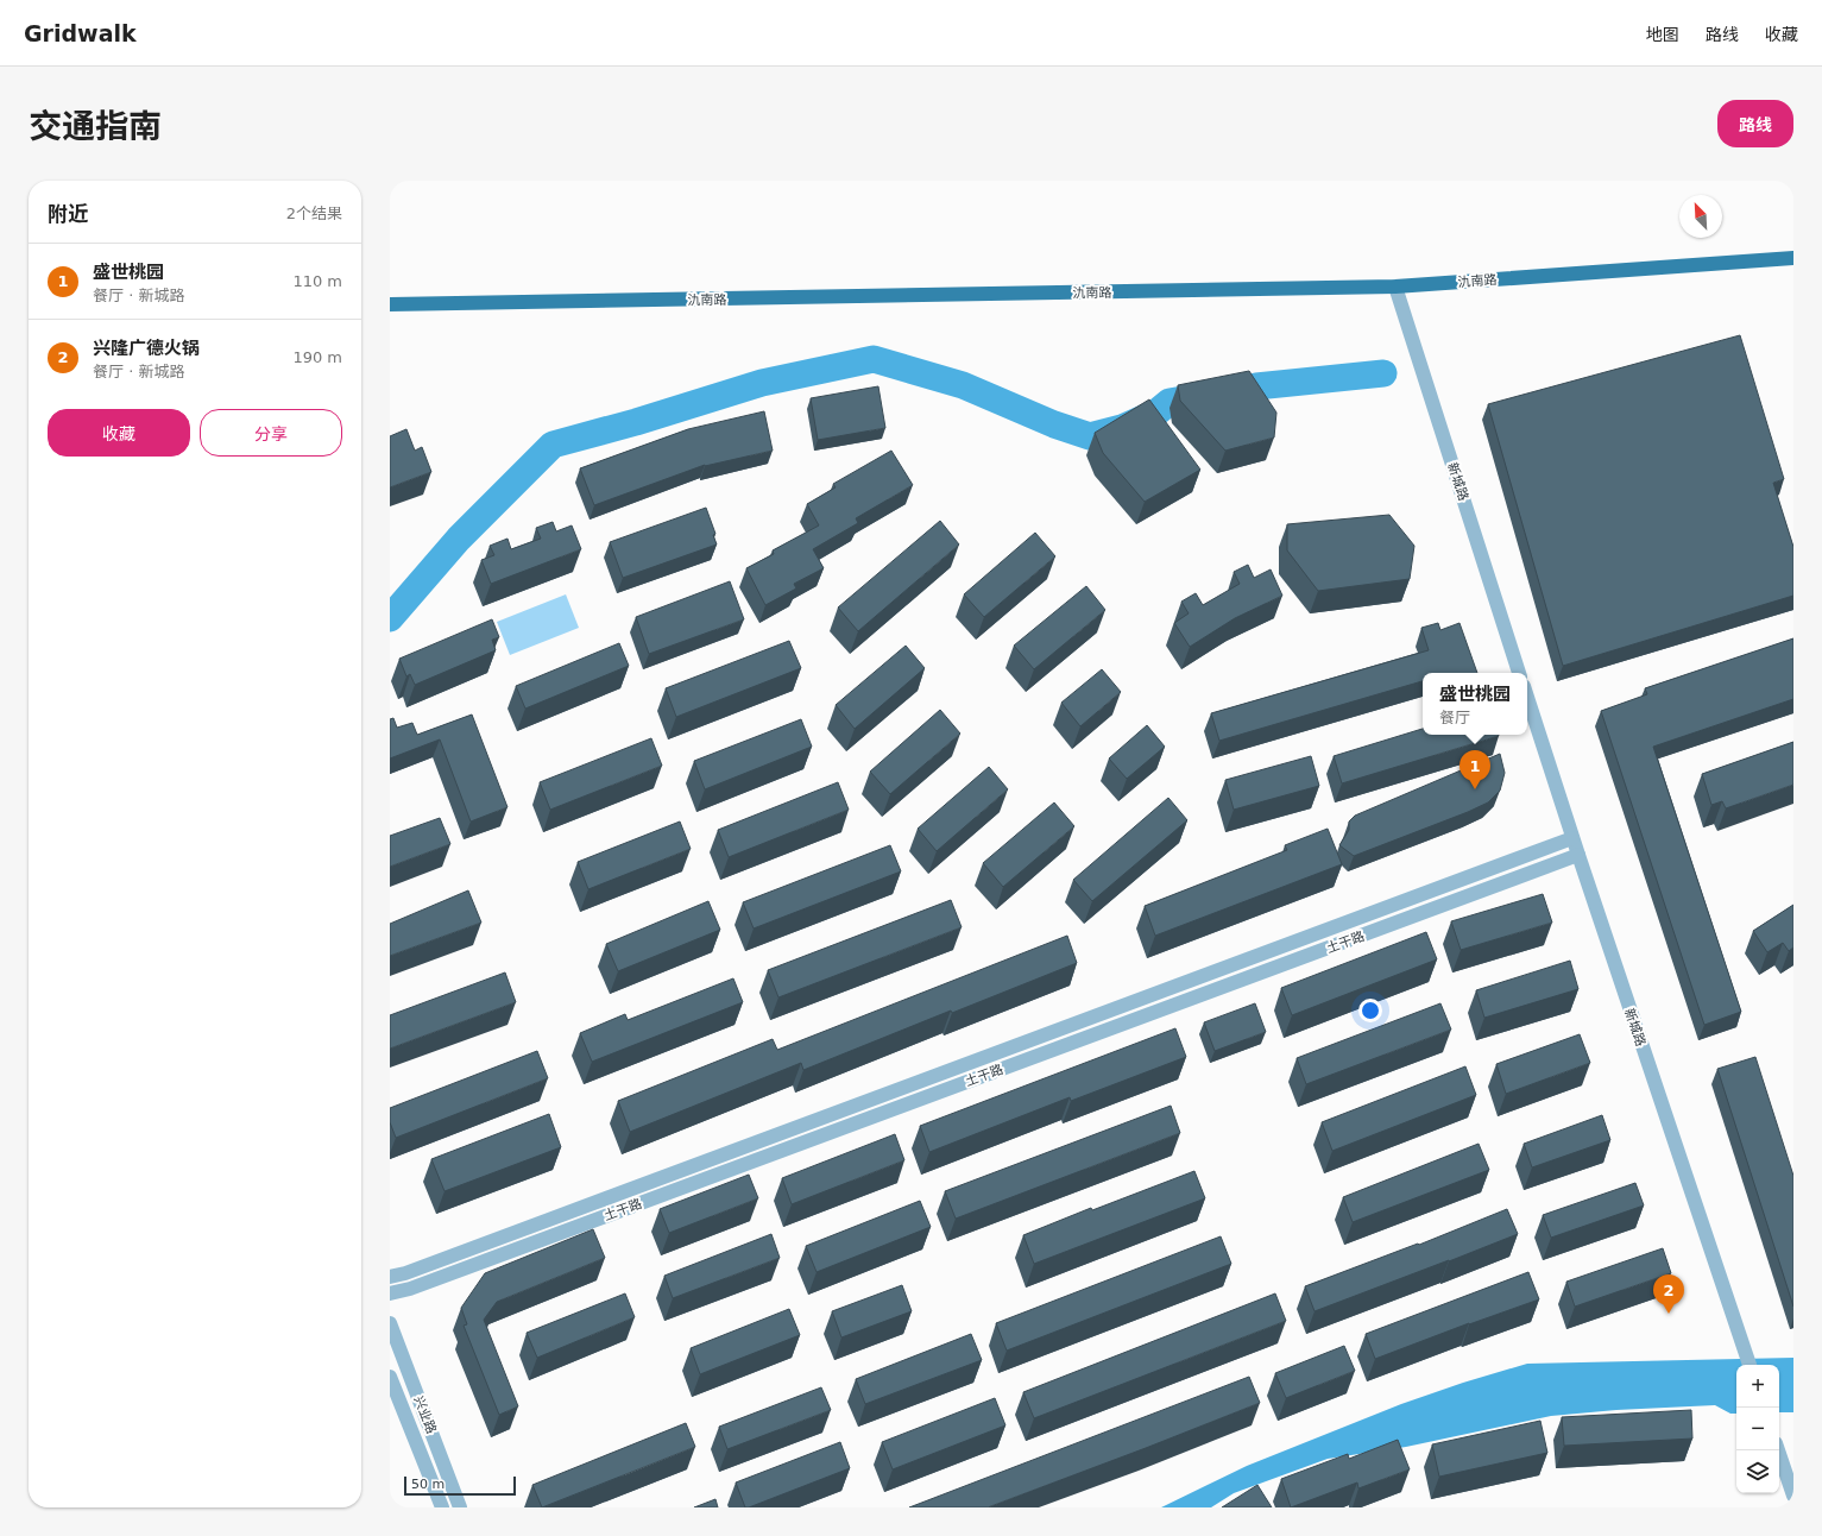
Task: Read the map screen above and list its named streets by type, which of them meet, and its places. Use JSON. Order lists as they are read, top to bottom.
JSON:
{
  "streets": {
    "main road": ["氿南路"],
    "street": ["新城路", "土干路", "兴业路"]
  },
  "crossings": [
    ["氿南路", "新城路"],
    ["新城路", "土干路"]
  ],
  "scale_bar": "50 m",
  "north": "top left",
  "page": {
    "header": "Gridwalk",
    "nav": ["地图", "路线", "收藏"],
    "title": "交通指南",
    "buttons": [
      "路线",
      ["收藏", "分享"]
    ],
    "heading": ["附近", "2个结果"],
    "list": [
      {
        "mark": "1",
        "name": "盛世桃园",
        "note": "餐厅 · 新城路",
        "value": "110 m"
      },
      {
        "mark": "2",
        "name": "兴隆广德火锅",
        "note": "餐厅 · 新城路",
        "value": "190 m"
      }
    ],
    "popup": ["盛世桃园", "餐厅"],
    "pins": ["1", "2"],
    "map_buttons": ["+", "−"],
    "scale": "50 m"
  }
}
